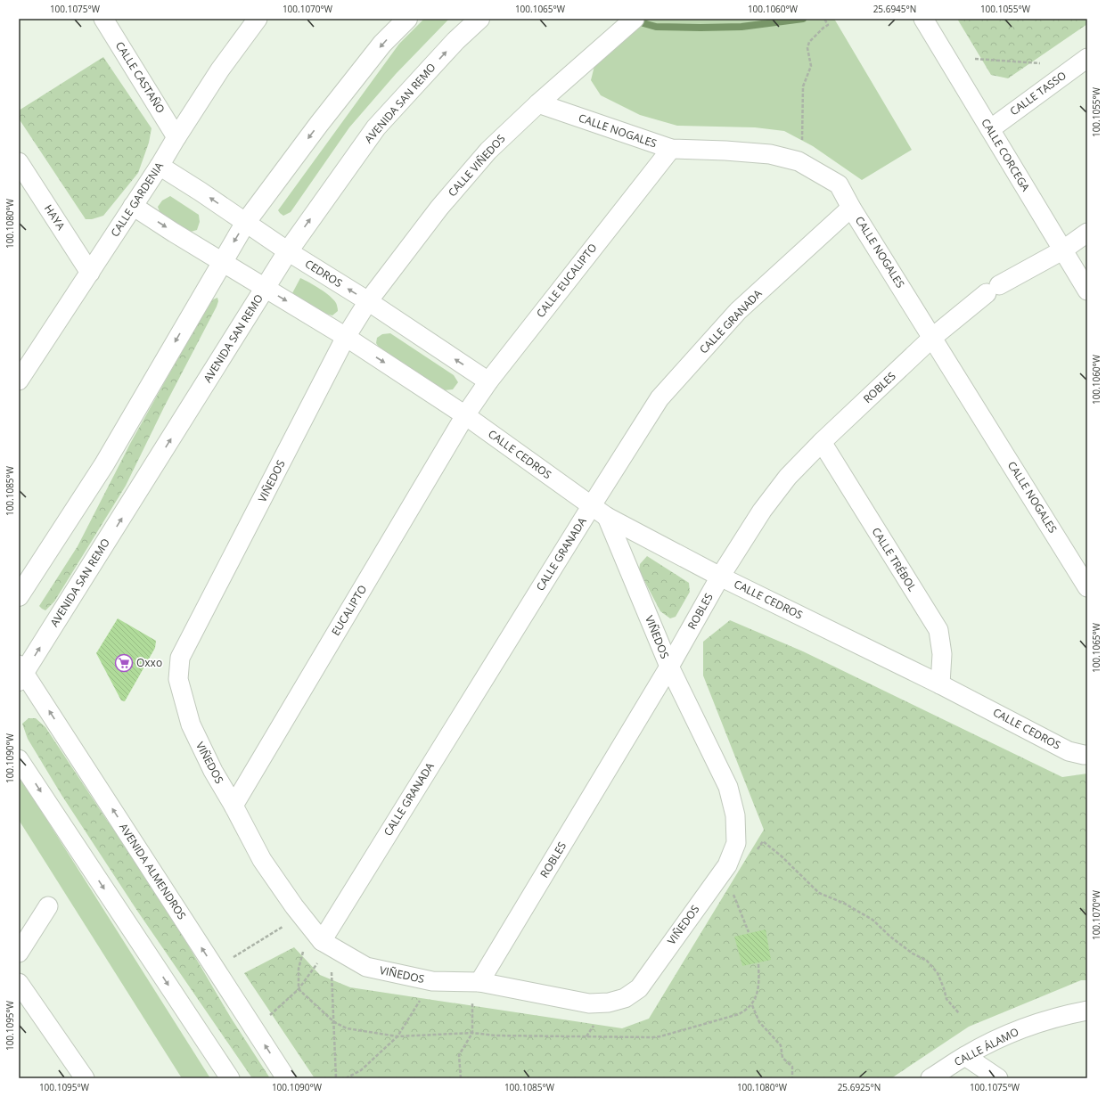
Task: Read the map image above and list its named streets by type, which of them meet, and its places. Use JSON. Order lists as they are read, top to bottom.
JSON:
{
  "streets": {
    "street": [
      "CALLE CASTAÑO",
      "CALLE TASSO",
      "AVENIDA SAN REMO",
      "CALLE NOGALES",
      "CALLE CORCEGA",
      "CALLE VIÑEDOS",
      "CALLE GARDENIA",
      "HAYA",
      "CEDROS",
      "CALLE EUCALIPTO",
      "CALLE GRANADA",
      "ROBLES",
      "CALLE CEDROS",
      "VIÑEDOS",
      "CALLE TRÉBOL",
      "EUCALIPTO",
      "AVENIDA ALMENDROS",
      "CALLE ÁLAMO"
    ]
  },
  "crossings": [
    ["CALLE CASTAÑO", "CALLE GARDENIA"],
    ["CALLE TASSO", "CALLE CORCEGA"],
    ["AVENIDA SAN REMO", "CEDROS"],
    ["AVENIDA SAN REMO", "AVENIDA ALMENDROS"],
    ["CALLE NOGALES", "CALLE VIÑEDOS"],
    ["CALLE NOGALES", "CALLE EUCALIPTO"],
    ["CALLE NOGALES", "CALLE GRANADA"],
    ["CALLE NOGALES", "ROBLES"],
    ["CALLE CORCEGA", "ROBLES"],
    ["CALLE VIÑEDOS", "CEDROS"],
    ["CALLE VIÑEDOS", "VIÑEDOS"],
    ["CALLE GARDENIA", "HAYA"],
    ["CALLE GARDENIA", "CEDROS"],
    ["CEDROS", "CALLE EUCALIPTO"],
    ["CALLE EUCALIPTO", "CALLE CEDROS"],
    ["CALLE EUCALIPTO", "EUCALIPTO"],
    ["CALLE GRANADA", "CALLE CEDROS"],
    ["CALLE GRANADA", "VIÑEDOS"],
    ["ROBLES", "CALLE CEDROS"],
    ["ROBLES", "VIÑEDOS"],
    ["ROBLES", "CALLE TRÉBOL"],
    ["CALLE CEDROS", "VIÑEDOS"],
    ["CALLE CEDROS", "CALLE TRÉBOL"],
    ["CALLE CEDROS", "EUCALIPTO"],
    ["VIÑEDOS", "EUCALIPTO"]
  ],
  "places": {
    "supermarket": ["Oxxo"]
  },
  "coordinates": [
    "100.1075°W",
    "100.1070°W",
    "100.1065°W",
    "100.1060°W",
    "25.6945°N",
    "100.1055°W",
    "100.1080°W",
    "100.1085°W",
    "100.1090°W",
    "100.1095°W",
    "25.6925°N"
  ]
}
